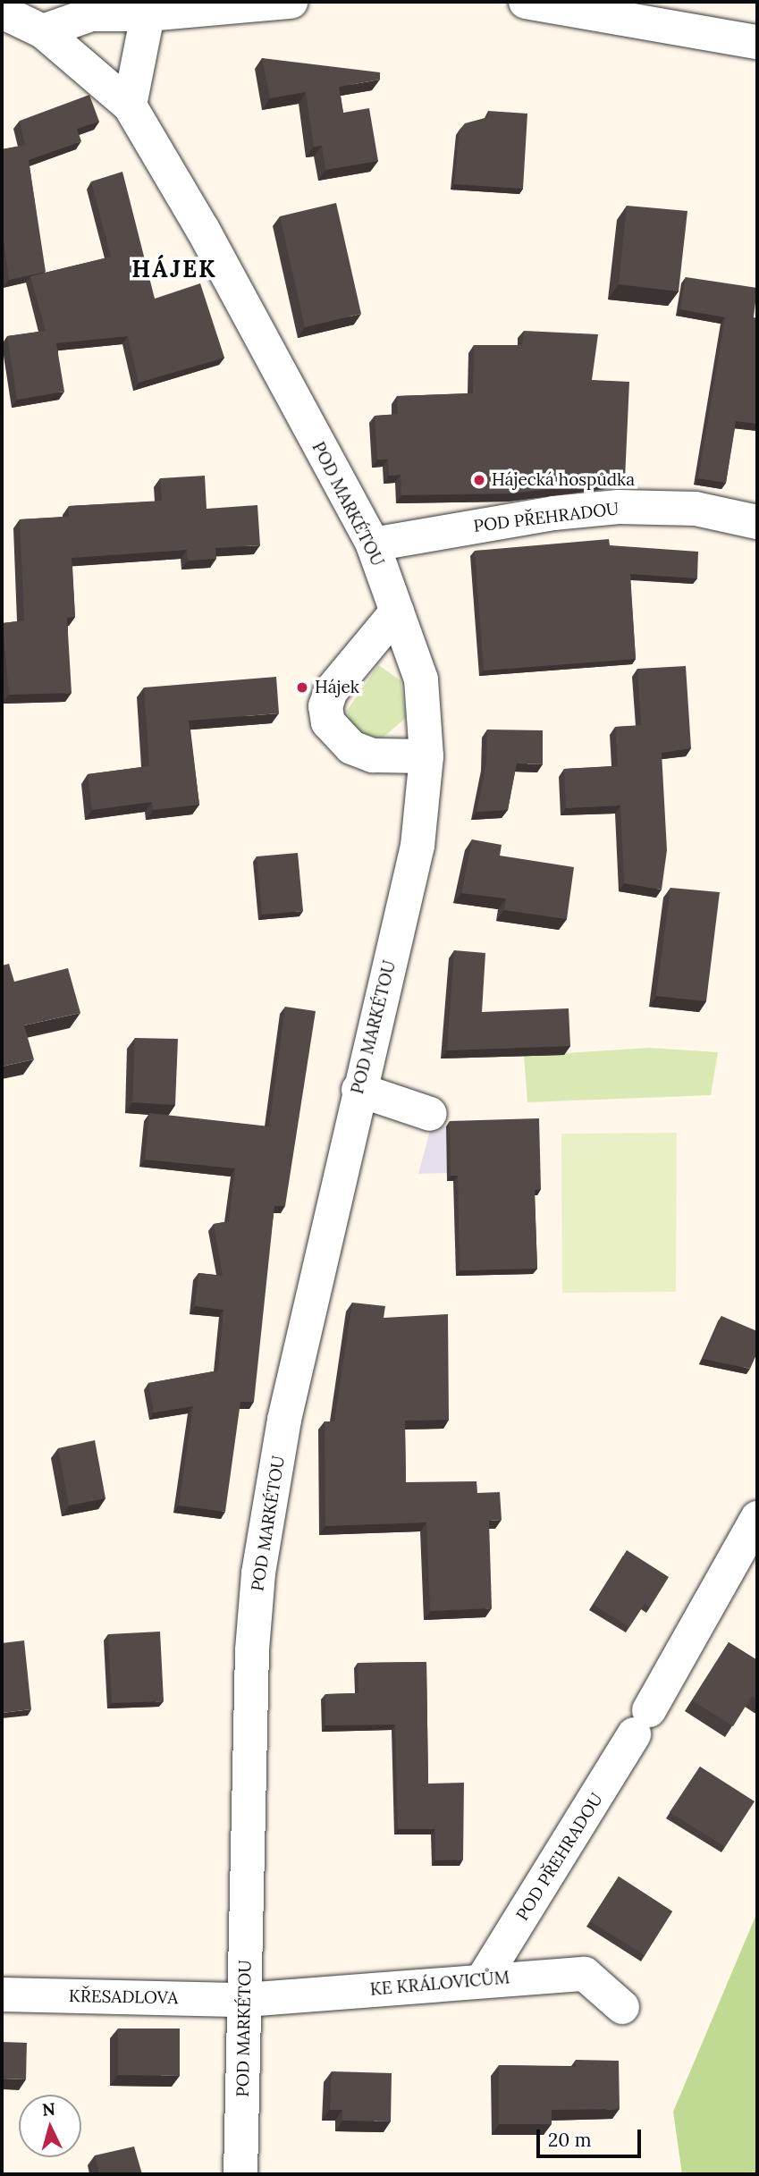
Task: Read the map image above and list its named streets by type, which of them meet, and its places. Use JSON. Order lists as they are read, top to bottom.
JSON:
{
  "streets": {
    "street": [
      "POD MARKÉTOU",
      "POD PŘEHRADOU",
      "KE KRÁLOVICŮM",
      "KŘESADLOVA"
    ]
  },
  "crossings": [
    ["POD MARKÉTOU", "POD PŘEHRADOU"],
    ["POD MARKÉTOU", "KE KRÁLOVICŮM"],
    ["POD MARKÉTOU", "KŘESADLOVA"],
    ["POD PŘEHRADOU", "KE KRÁLOVICŮM"],
    ["KE KRÁLOVICŮM", "KŘESADLOVA"]
  ],
  "districts": ["HÁJEK"],
  "places": ["Hájecká hospůdka", "Hájek"],
  "scale_bar": "20 m",
  "north": "top"
}
